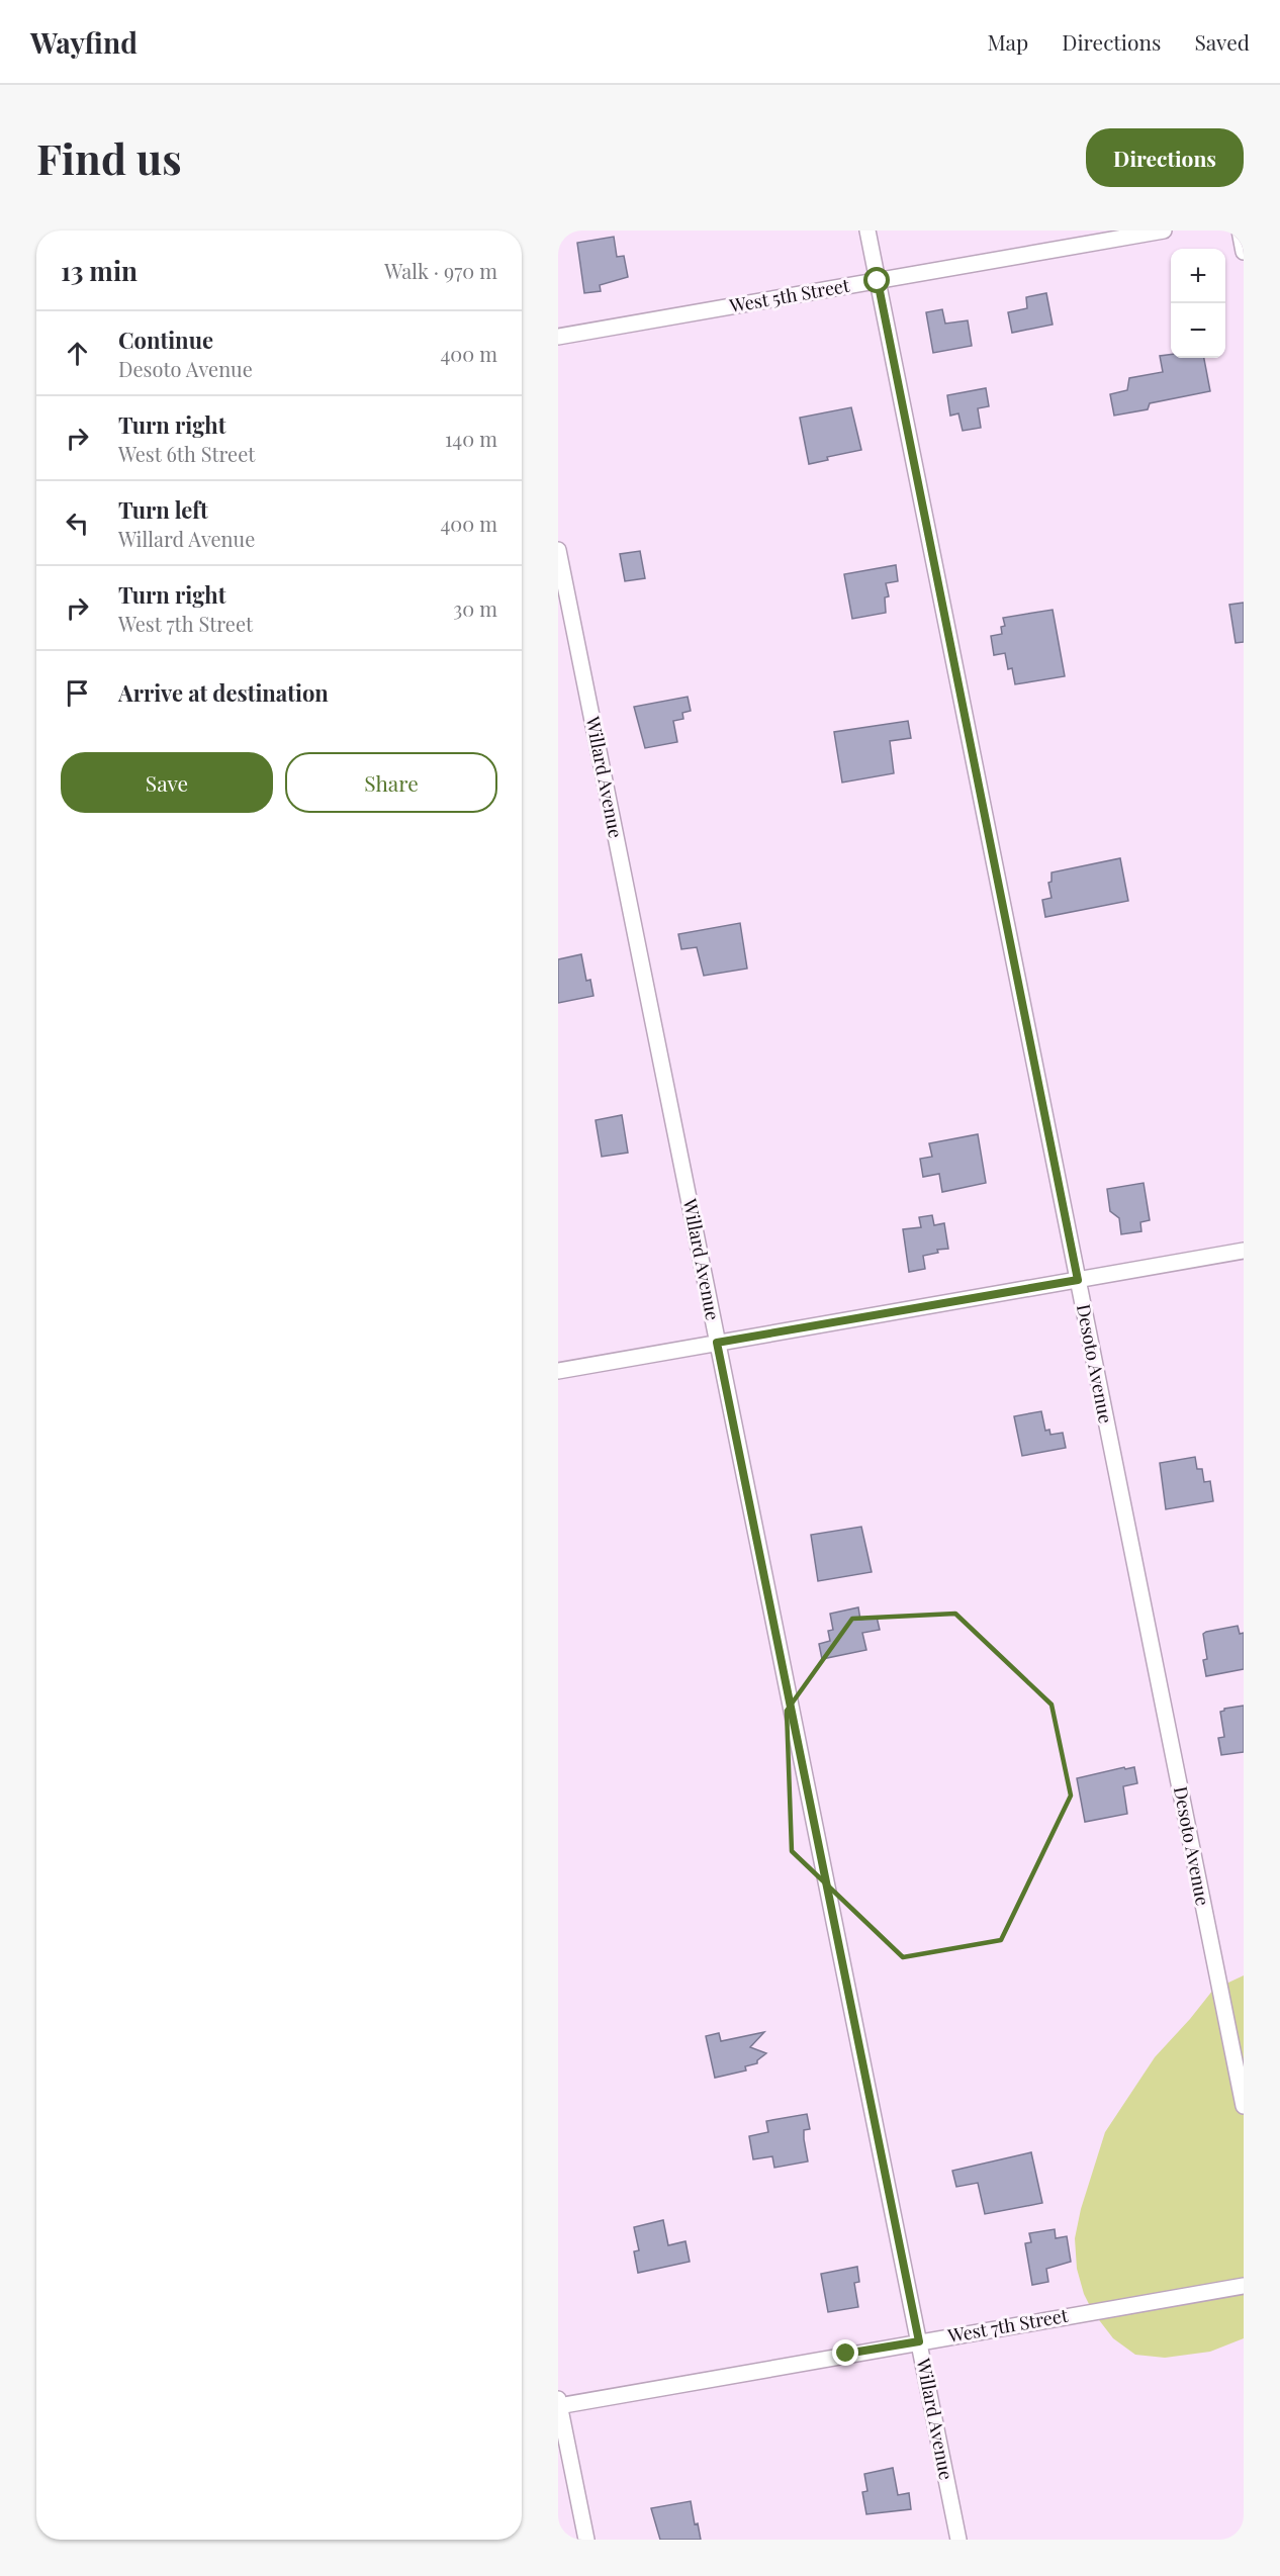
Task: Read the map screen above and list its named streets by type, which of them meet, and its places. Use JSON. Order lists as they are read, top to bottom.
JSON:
{
  "streets": {
    "street": [
      "West 5th Street",
      "Willard Avenue",
      "Desoto Avenue",
      "West 7th Street"
    ]
  },
  "crossings": [
    ["West 5th Street", "Desoto Avenue"],
    ["Willard Avenue", "West 7th Street"]
  ],
  "page": {
    "header": "Wayfind",
    "nav": ["Map", "Directions", "Saved"],
    "buttons": [
      "Directions",
      ["Save", "Share"]
    ],
    "title": "Find us",
    "heading": ["13 min", "Walk · 970 m"],
    "map_buttons": ["+", "−"],
    "list": [
      ["Continue", "Desoto Avenue", "400 m"],
      ["Turn right", "West 6th Street", "140 m"],
      ["Turn left", "Willard Avenue", "400 m"],
      ["Turn right", "West 7th Street", "30 m"],
      "Arrive at destination"
    ]
  }
}
